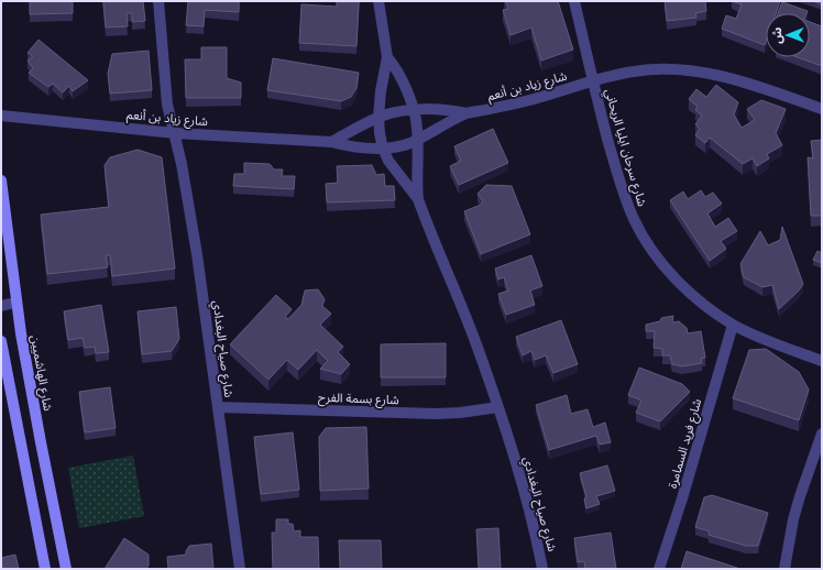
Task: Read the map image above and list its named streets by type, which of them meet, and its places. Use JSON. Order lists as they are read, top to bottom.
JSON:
{
  "streets": {
    "main road": ["شارع الهاشميين"],
    "street": [
      "شارع زياد بن أنعم",
      "شارع سرحان ايليا الريحاني",
      "شارع صياح البغدادي",
      "شارع بسمة الفرح",
      "شارع فريد السمامرة"
    ]
  },
  "crossings": [
    ["شارع زياد بن أنعم", "شارع سرحان ايليا الريحاني"],
    ["شارع زياد بن أنعم", "شارع صياح البغدادي"],
    ["شارع سرحان ايليا الريحاني", "شارع فريد السمامرة"],
    ["شارع صياح البغدادي", "شارع بسمة الفرح"]
  ],
  "north": "left"
}
